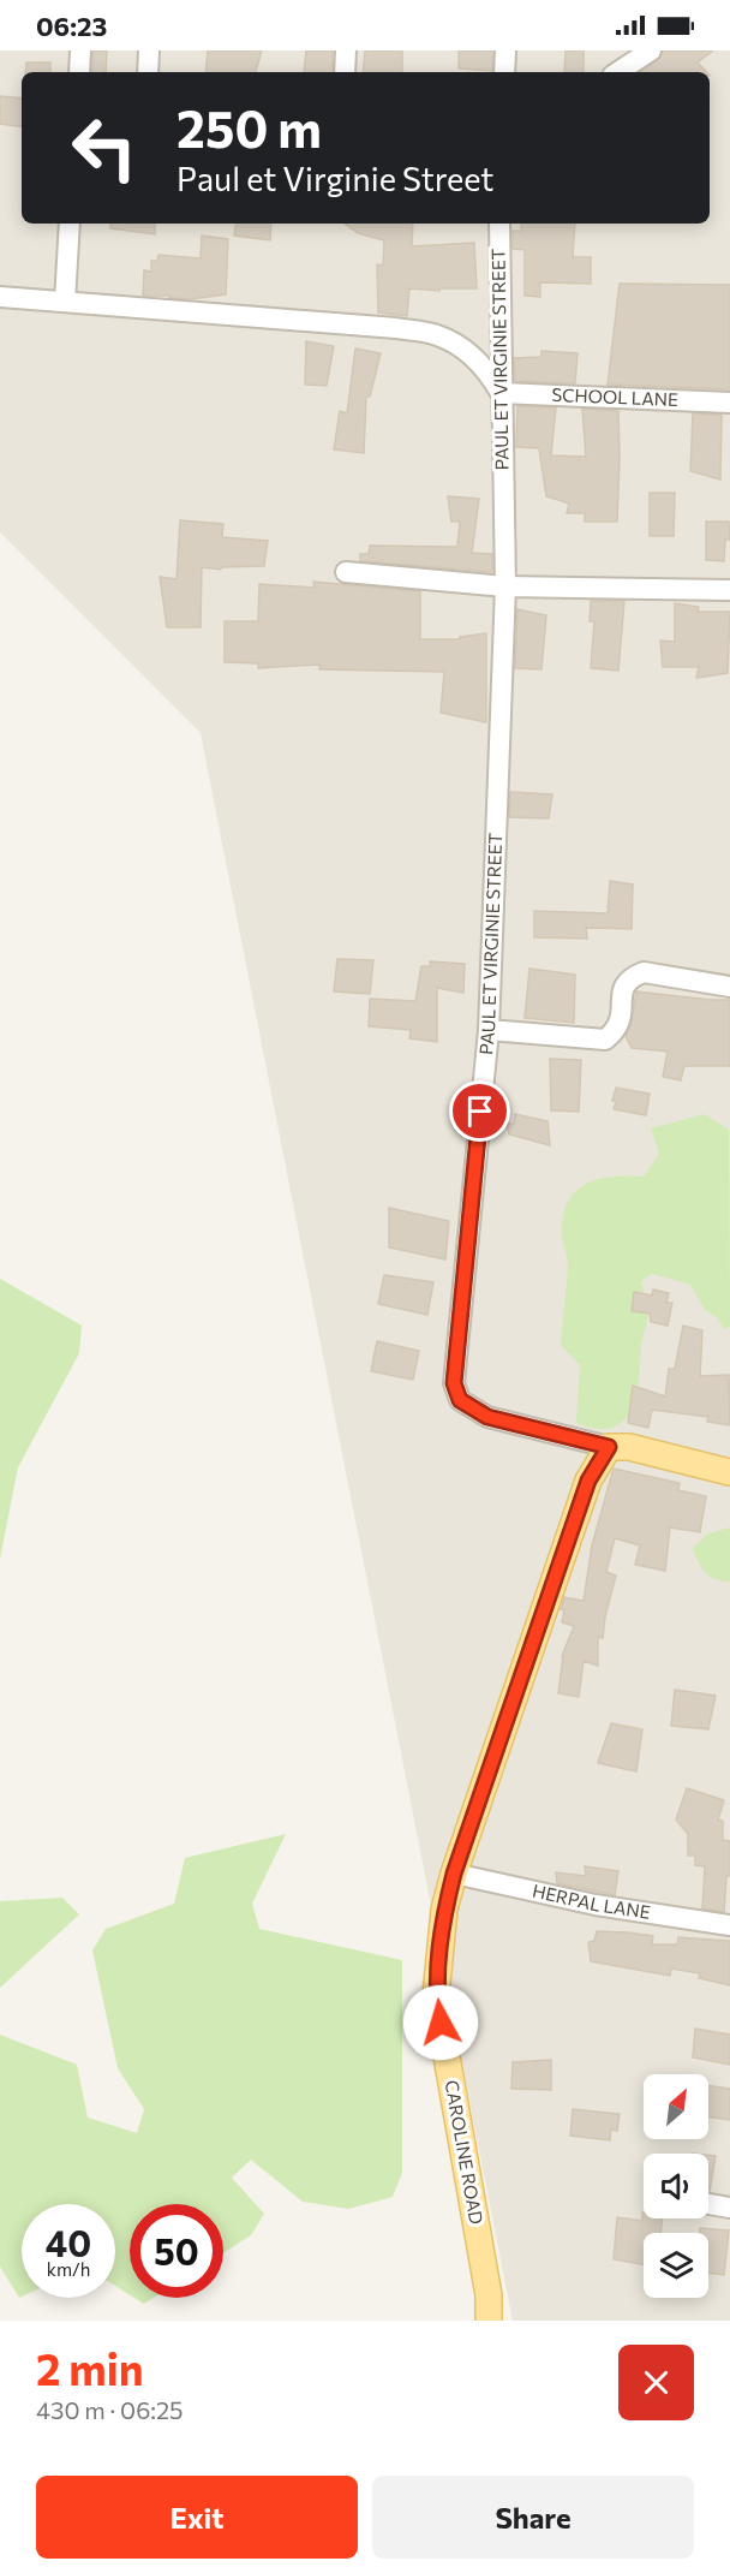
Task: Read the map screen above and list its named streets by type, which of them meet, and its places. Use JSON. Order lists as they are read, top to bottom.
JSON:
{
  "streets": {
    "main road": ["CAROLINE ROAD"],
    "street": ["PAUL ET VIRGINIE STREET", "SCHOOL LANE", "HERPAL LANE"]
  },
  "crossings": [
    ["PAUL ET VIRGINIE STREET", "SCHOOL LANE"],
    ["PAUL ET VIRGINIE STREET", "CAROLINE ROAD"],
    ["HERPAL LANE", "CAROLINE ROAD"]
  ],
  "north": "top right",
  "page": {
    "status": "06:23",
    "turn": ["250 m", "Paul et Virginie Street"],
    "speed": "40 km/h",
    "limit": "50",
    "heading": ["2 min", "430 m · 06:25"],
    "buttons": ["Exit", "Share"]
  }
}
